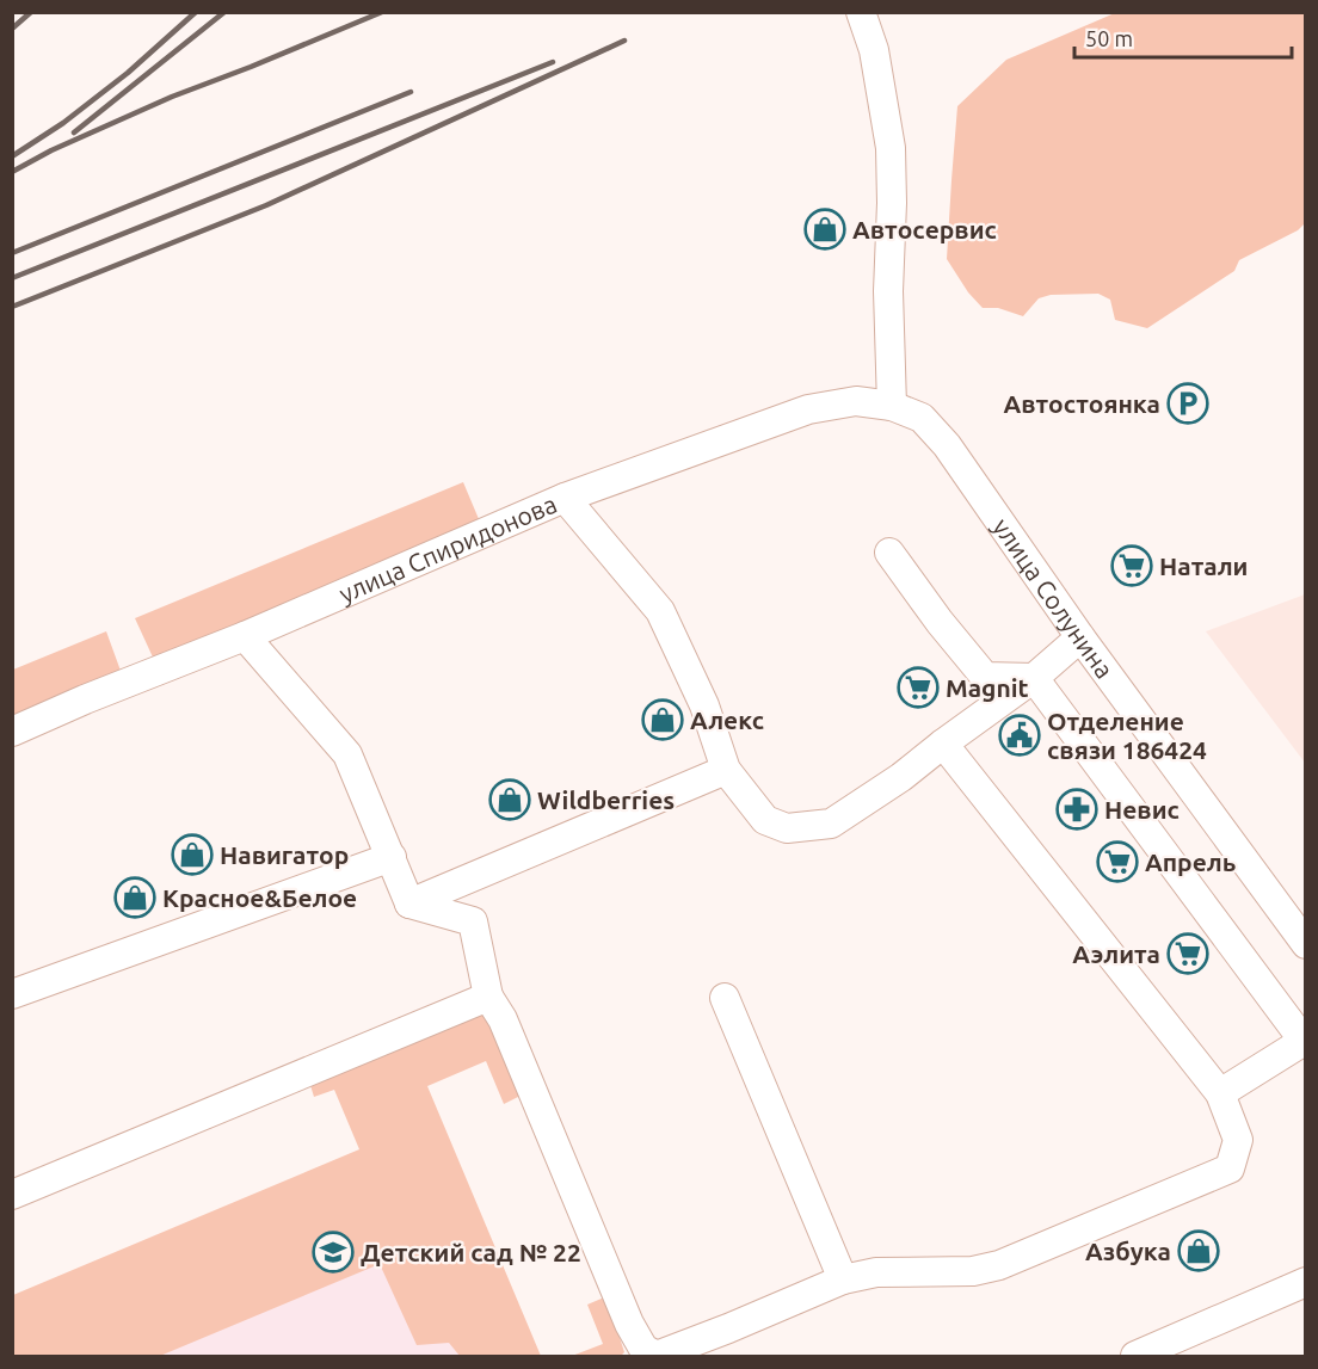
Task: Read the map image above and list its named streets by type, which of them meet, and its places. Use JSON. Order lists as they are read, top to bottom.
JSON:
{
  "streets": {
    "street": ["улица Спиридонова", "улица Солунина"]
  },
  "crossings": [
    ["улица Спиридонова", "улица Солунина"]
  ],
  "places": {
    "shop": [
      "Автосервис",
      "Алекс",
      "Wildberries",
      "Навигатор",
      "Красное&Белое",
      "Азбука"
    ],
    "parking": ["Автостоянка"],
    "supermarket": [
      "Натали",
      "Magnit",
      "Апрель",
      "Аэлита"
    ],
    "public building": ["Отделение связи 186424"],
    "pharmacy": ["Невис"],
    "school or university": ["Детский сад № 22"]
  },
  "scale_bar": "50 m"
}
